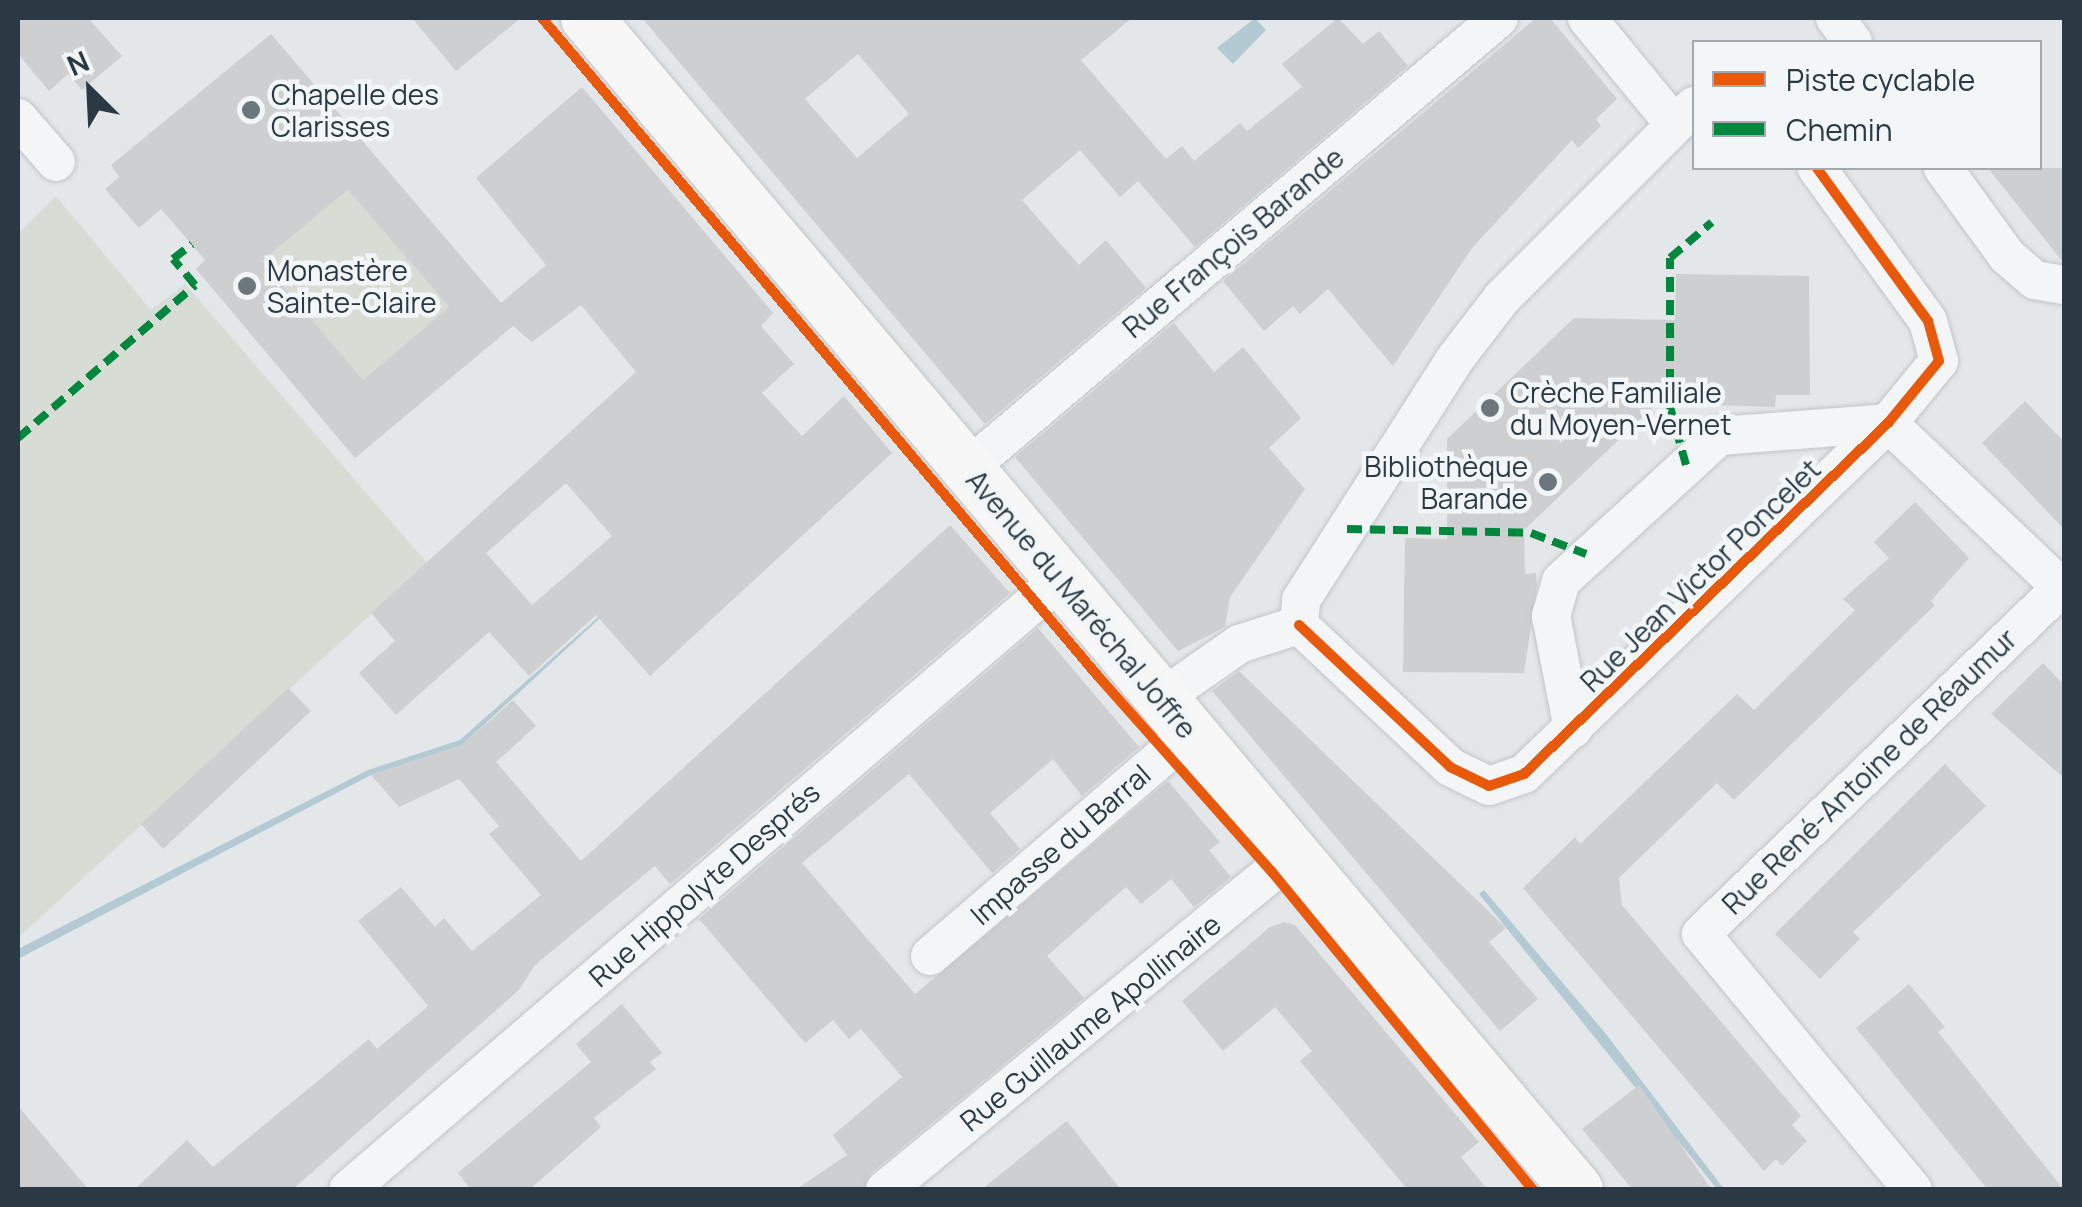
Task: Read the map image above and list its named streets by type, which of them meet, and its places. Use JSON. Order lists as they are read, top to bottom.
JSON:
{
  "streets": {
    "main road": ["Avenue du Maréchal Joffre"],
    "street": [
      "Rue François Barande",
      "Rue Jean Victor Poncelet",
      "Rue René-Antoine de Réaumur",
      "Impasse du Barral",
      "Rue Hippolyte Després",
      "Rue Guillaume Apollinaire"
    ]
  },
  "crossings": [
    ["Rue François Barande", "Avenue du Maréchal Joffre"],
    ["Rue Jean Victor Poncelet", "Impasse du Barral"],
    ["Avenue du Maréchal Joffre", "Impasse du Barral"],
    ["Avenue du Maréchal Joffre", "Rue Hippolyte Després"],
    ["Avenue du Maréchal Joffre", "Rue Guillaume Apollinaire"]
  ],
  "places": [
    "Chapelle des Clarisses",
    "Monastère Sainte-Claire",
    "Crèche Familiale du Moyen-Vernet",
    "Bibliothèque Barande"
  ],
  "legend": ["Piste cyclable", "Chemin"],
  "north": "top left"
}
